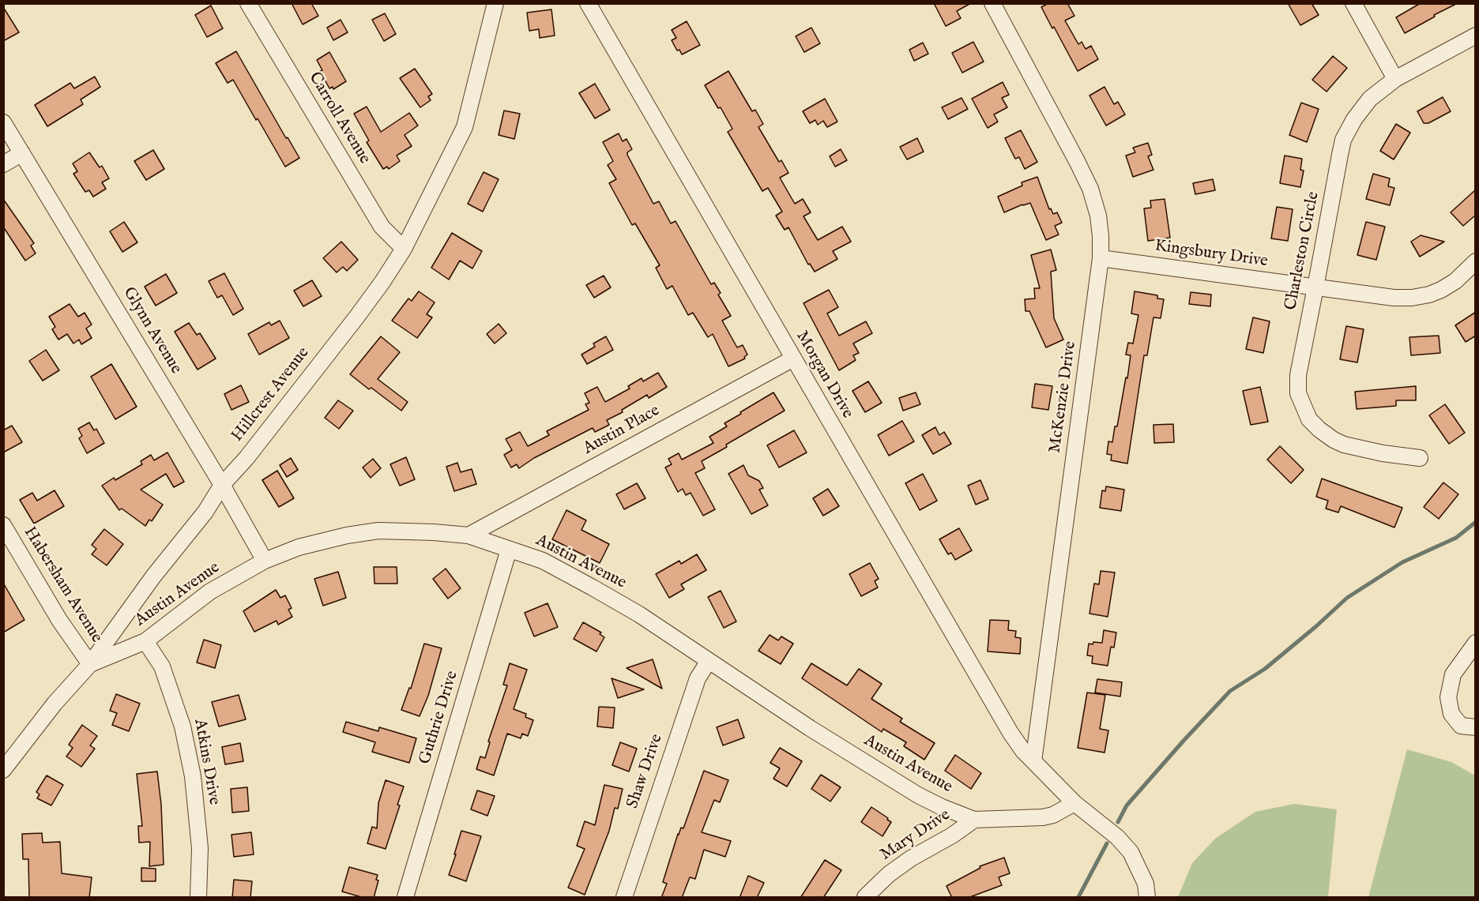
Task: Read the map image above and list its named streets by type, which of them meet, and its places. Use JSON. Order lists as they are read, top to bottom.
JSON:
{
  "streets": {
    "street": [
      "Carroll Avenue",
      "Charleston Circle",
      "Kingsbury Drive",
      "Glynn Avenue",
      "Morgan Drive",
      "Hillcrest Avenue",
      "McKenzie Drive",
      "Austin Place",
      "Austin Avenue",
      "Habersham Avenue",
      "Guthrie Drive",
      "Atkins Drive",
      "Shaw Drive",
      "Mary Drive"
    ]
  },
  "crossings": [
    ["Carroll Avenue", "Hillcrest Avenue"],
    ["Charleston Circle", "Kingsbury Drive"],
    ["Kingsbury Drive", "McKenzie Drive"],
    ["Glynn Avenue", "Hillcrest Avenue"],
    ["Glynn Avenue", "Austin Avenue"],
    ["Morgan Drive", "McKenzie Drive"],
    ["Morgan Drive", "Austin Place"],
    ["Hillcrest Avenue", "Austin Avenue"],
    ["Hillcrest Avenue", "Habersham Avenue"],
    ["Austin Place", "Austin Avenue"],
    ["Austin Avenue", "Habersham Avenue"],
    ["Austin Avenue", "Guthrie Drive"],
    ["Austin Avenue", "Atkins Drive"],
    ["Austin Avenue", "Shaw Drive"],
    ["Austin Avenue", "Mary Drive"]
  ]
}
